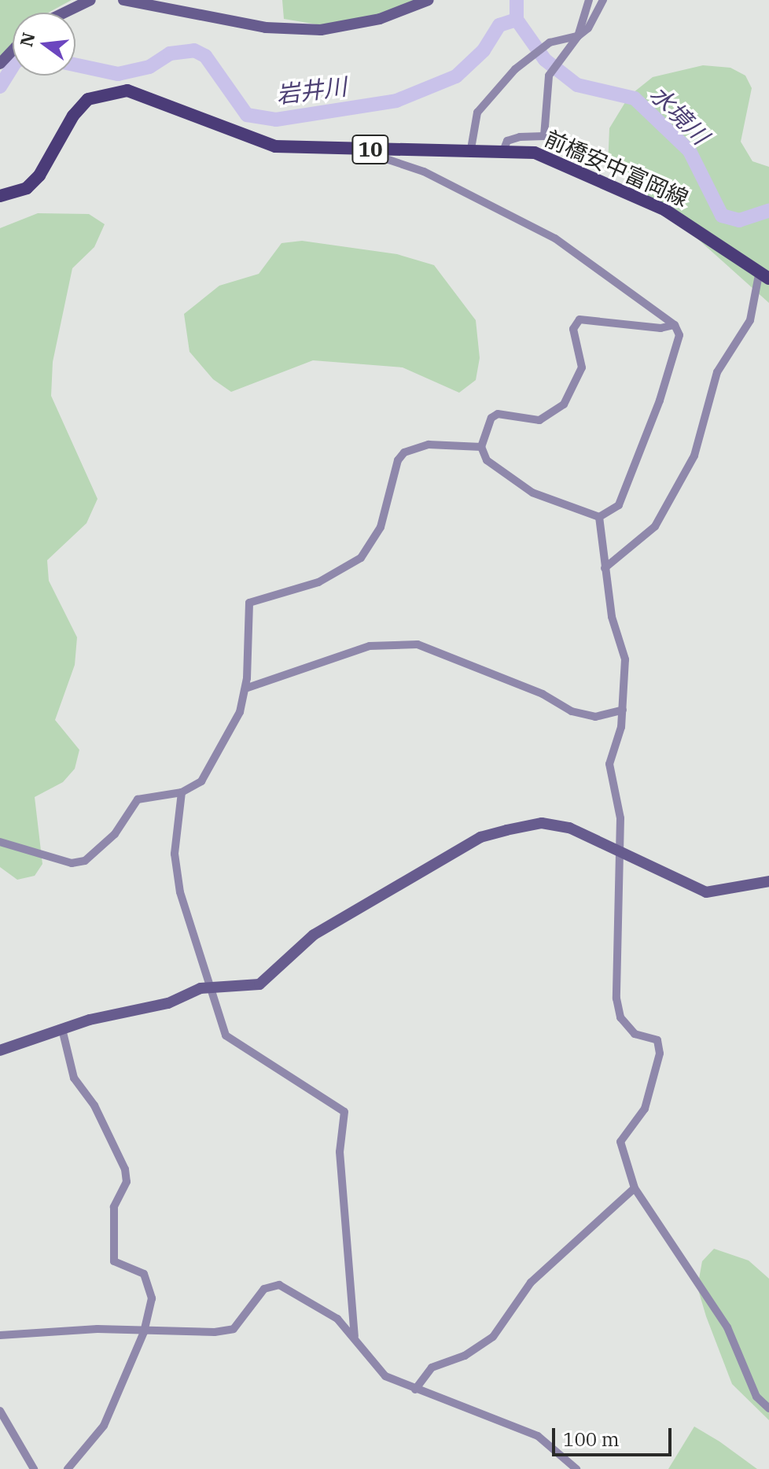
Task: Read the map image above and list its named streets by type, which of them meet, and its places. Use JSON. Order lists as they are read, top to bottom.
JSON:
{
  "streets": {
    "main road": ["10", "前橋安中富岡線"]
  },
  "water": ["岩井川", "水境川"],
  "scale_bar": "100 m",
  "north": "left"
}
